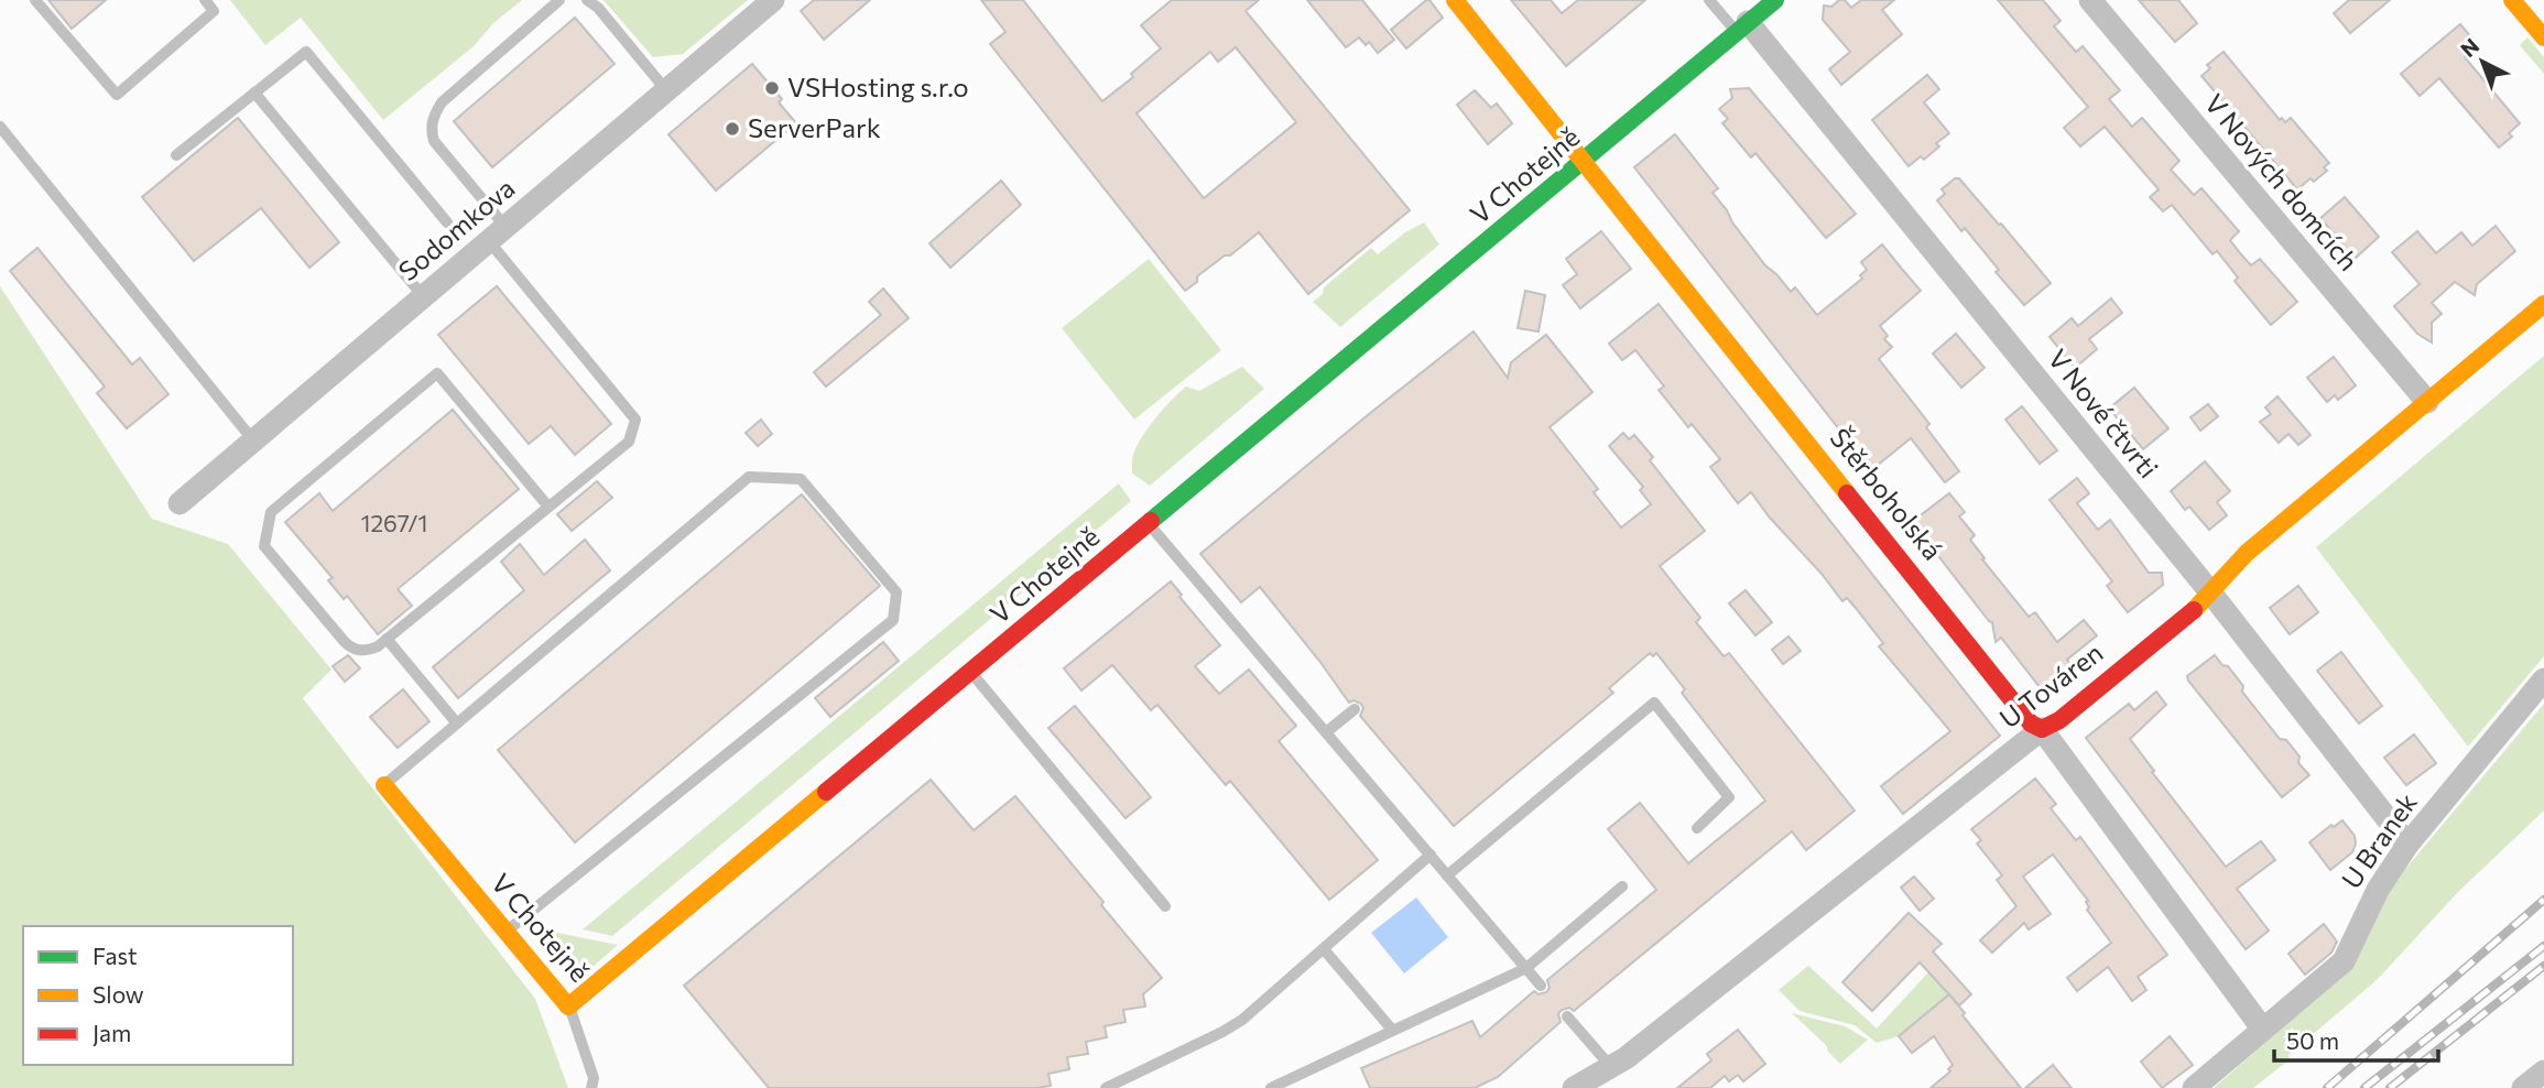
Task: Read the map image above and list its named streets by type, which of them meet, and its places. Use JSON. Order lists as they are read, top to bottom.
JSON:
{
  "streets": {
    "street": [
      "V Chotejně",
      "V Nových domcích",
      "Sodomkova",
      "V Nové čtvrti",
      "Štěrboholská",
      "U Továren",
      "U Branek"
    ]
  },
  "crossings": [
    ["V Chotejně", "V Nové čtvrti"],
    ["V Chotejně", "Štěrboholská"],
    ["V Nových domcích", "U Továren"],
    ["V Nové čtvrti", "U Továren"],
    ["V Nové čtvrti", "U Branek"],
    ["Štěrboholská", "U Továren"],
    ["Štěrboholská", "U Branek"]
  ],
  "places": ["VSHosting s.r.o", "ServerPark"],
  "house_numbers": ["1267/1"],
  "legend": ["Fast", "Slow", "Jam"],
  "scale_bar": "50 m",
  "north": "top left"
}
